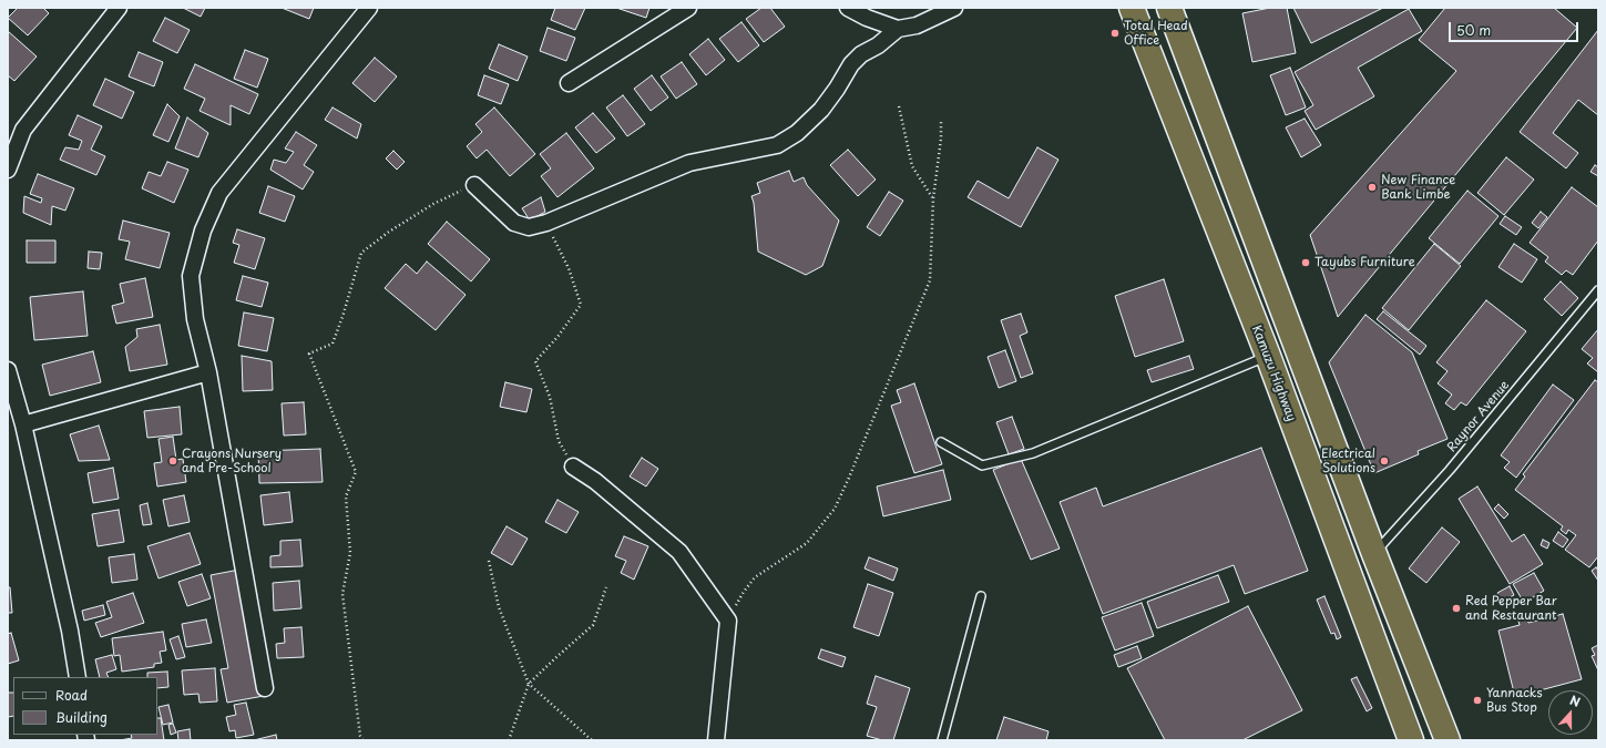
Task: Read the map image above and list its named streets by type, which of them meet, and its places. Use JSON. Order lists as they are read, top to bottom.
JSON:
{
  "streets": {
    "highway": ["Kamuzu Highway"],
    "lane": ["Raynor Avenue"]
  },
  "places": [
    "Total Head Office",
    "New Finance Bank Limbe",
    "Tayubs Furniture",
    "Crayons Nursery and Pre-School",
    "Electrical Solutions",
    "Red Pepper Bar and Restaurant",
    "Yannacks Bus Stop"
  ],
  "legend": ["Road", "Building"],
  "scale_bar": "50 m",
  "north": "top"
}
